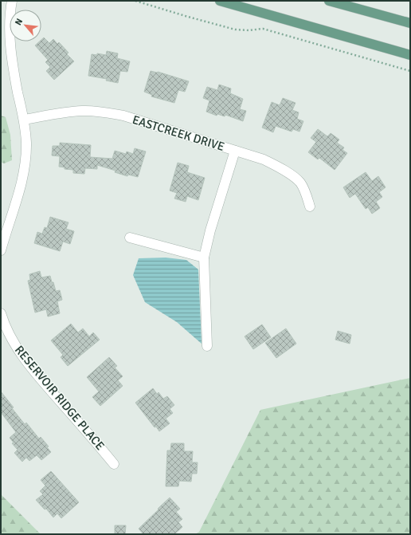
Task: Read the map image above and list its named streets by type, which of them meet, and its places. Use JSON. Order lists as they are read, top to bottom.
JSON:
{
  "streets": {
    "street": ["EASTCREEK DRIVE", "RESERVOIR RIDGE PLACE"]
  },
  "north": "top left"
}
